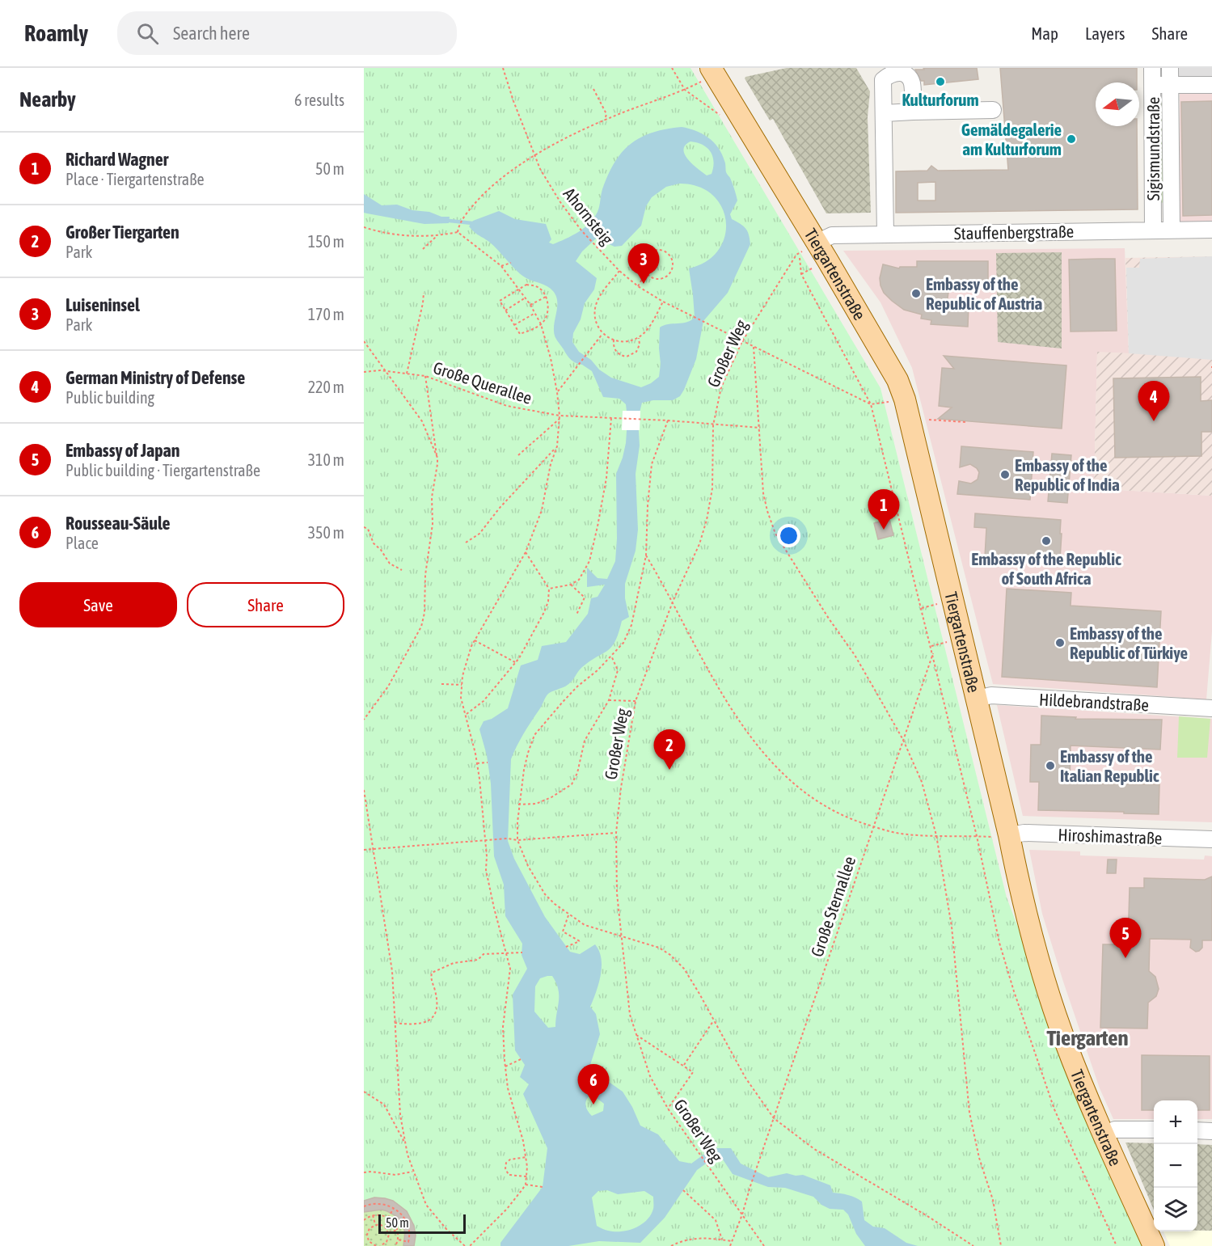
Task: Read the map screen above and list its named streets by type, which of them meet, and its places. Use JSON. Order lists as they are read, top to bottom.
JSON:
{
  "streets": {
    "main road": ["Tiergartenstraße"],
    "street": [
      "Sigismundstraße",
      "Stauffenbergstraße",
      "Hildebrandstraße",
      "Hiroshimastraße"
    ],
    "path": [
      "Ahornsteig",
      "Großer Weg",
      "Große Querallee",
      "Große Sternallee"
    ]
  },
  "crossings": [
    ["Sigismundstraße", "Stauffenbergstraße"],
    ["Ahornsteig", "Großer Weg"],
    ["Stauffenbergstraße", "Tiergartenstraße"],
    ["Stauffenbergstraße", "Großer Weg"],
    ["Tiergartenstraße", "Großer Weg"],
    ["Tiergartenstraße", "Hildebrandstraße"],
    ["Tiergartenstraße", "Hiroshimastraße"],
    ["Großer Weg", "Große Querallee"],
    ["Großer Weg", "Große Sternallee"]
  ],
  "districts": ["Tiergarten"],
  "places": [
    "Kulturforum",
    "Gemäldegalerie am Kulturforum",
    "Embassy of the Republic of Austria",
    "Embassy of the Republic of India",
    "Embassy of the Republic of South Africa",
    "Embassy of the Republic of Türkiye",
    "Embassy of the Italian Republic"
  ],
  "scale_bar": "50 m",
  "north": "left",
  "page": {
    "header": "Roamly",
    "search": "Search here",
    "nav": ["Map", "Layers", "Share"],
    "heading": ["Nearby", "6 results"],
    "list": [
      {
        "mark": "1",
        "name": "Richard Wagner",
        "note": "Place · Tiergartenstraße",
        "value": "50 m"
      },
      {
        "mark": "2",
        "name": "Großer Tiergarten",
        "note": "Park",
        "value": "150 m"
      },
      {
        "mark": "3",
        "name": "Luiseninsel",
        "note": "Park",
        "value": "170 m"
      },
      {
        "mark": "4",
        "name": "German Ministry of Defense",
        "note": "Public building",
        "value": "220 m"
      },
      {
        "mark": "5",
        "name": "Embassy of Japan",
        "note": "Public building · Tiergartenstraße",
        "value": "310 m"
      },
      {
        "mark": "6",
        "name": "Rousseau-Säule",
        "note": "Place",
        "value": "350 m"
      }
    ],
    "pins": [
      "3",
      "4",
      "1",
      "2",
      "5",
      "6"
    ],
    "buttons": ["Save", "Share"],
    "map_buttons": ["+", "−"],
    "scale": "50 m"
  }
}
